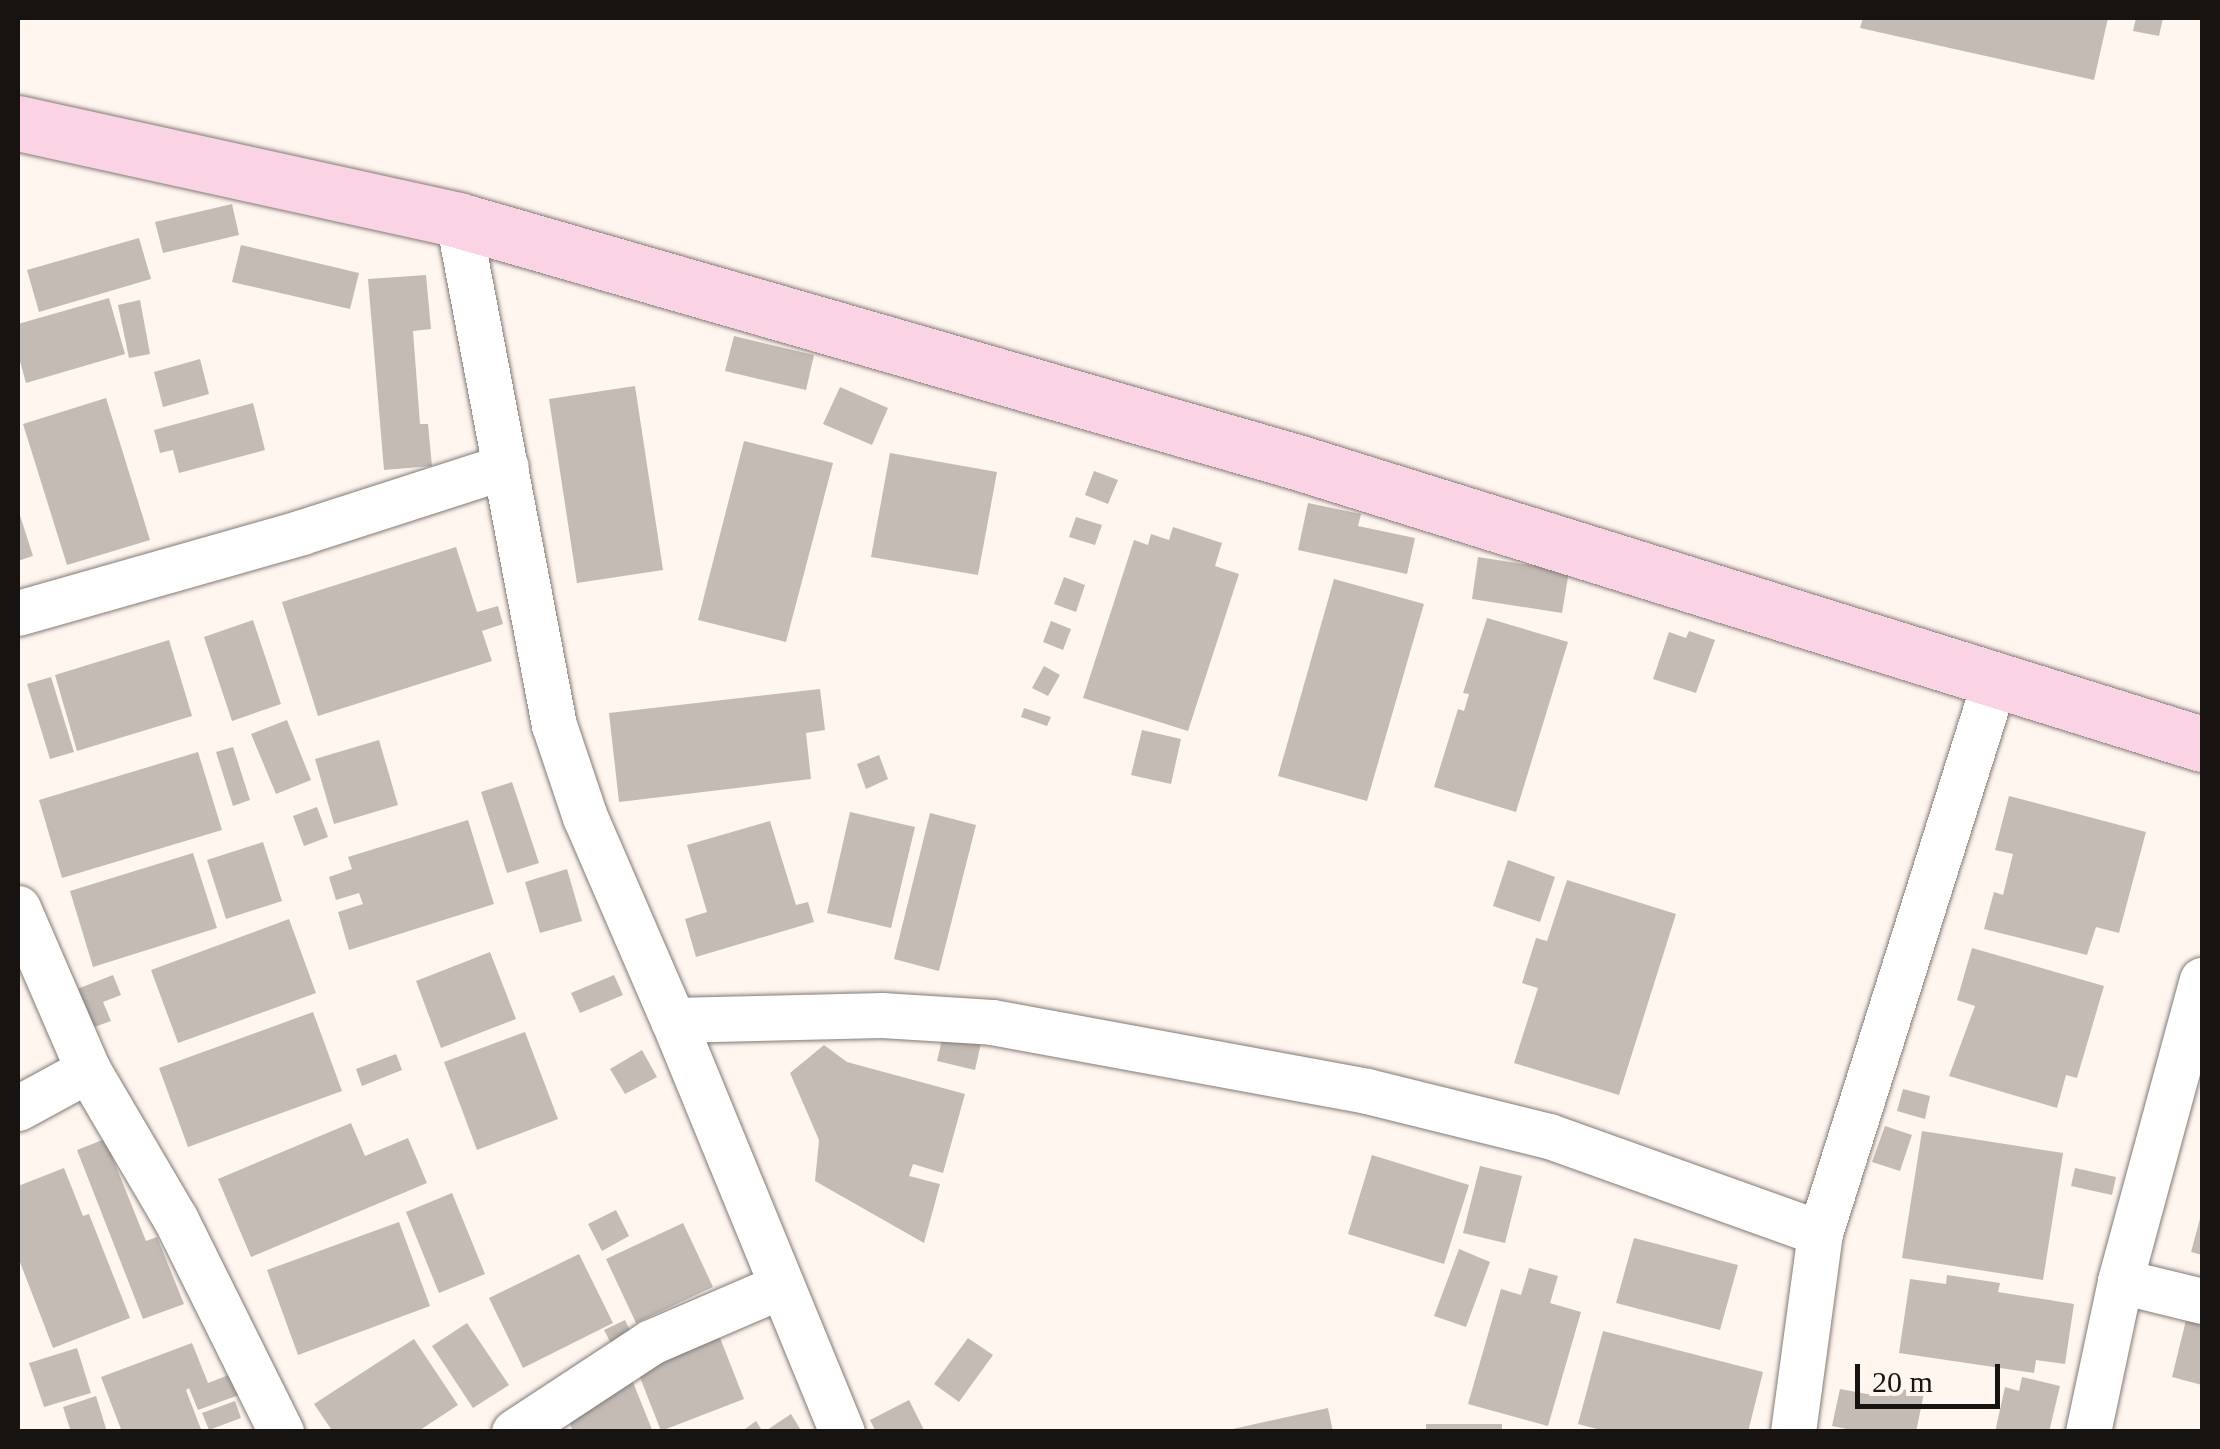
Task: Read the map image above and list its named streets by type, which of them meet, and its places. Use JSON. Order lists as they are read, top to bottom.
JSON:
{
  "scale_bar": "20 m"
}
